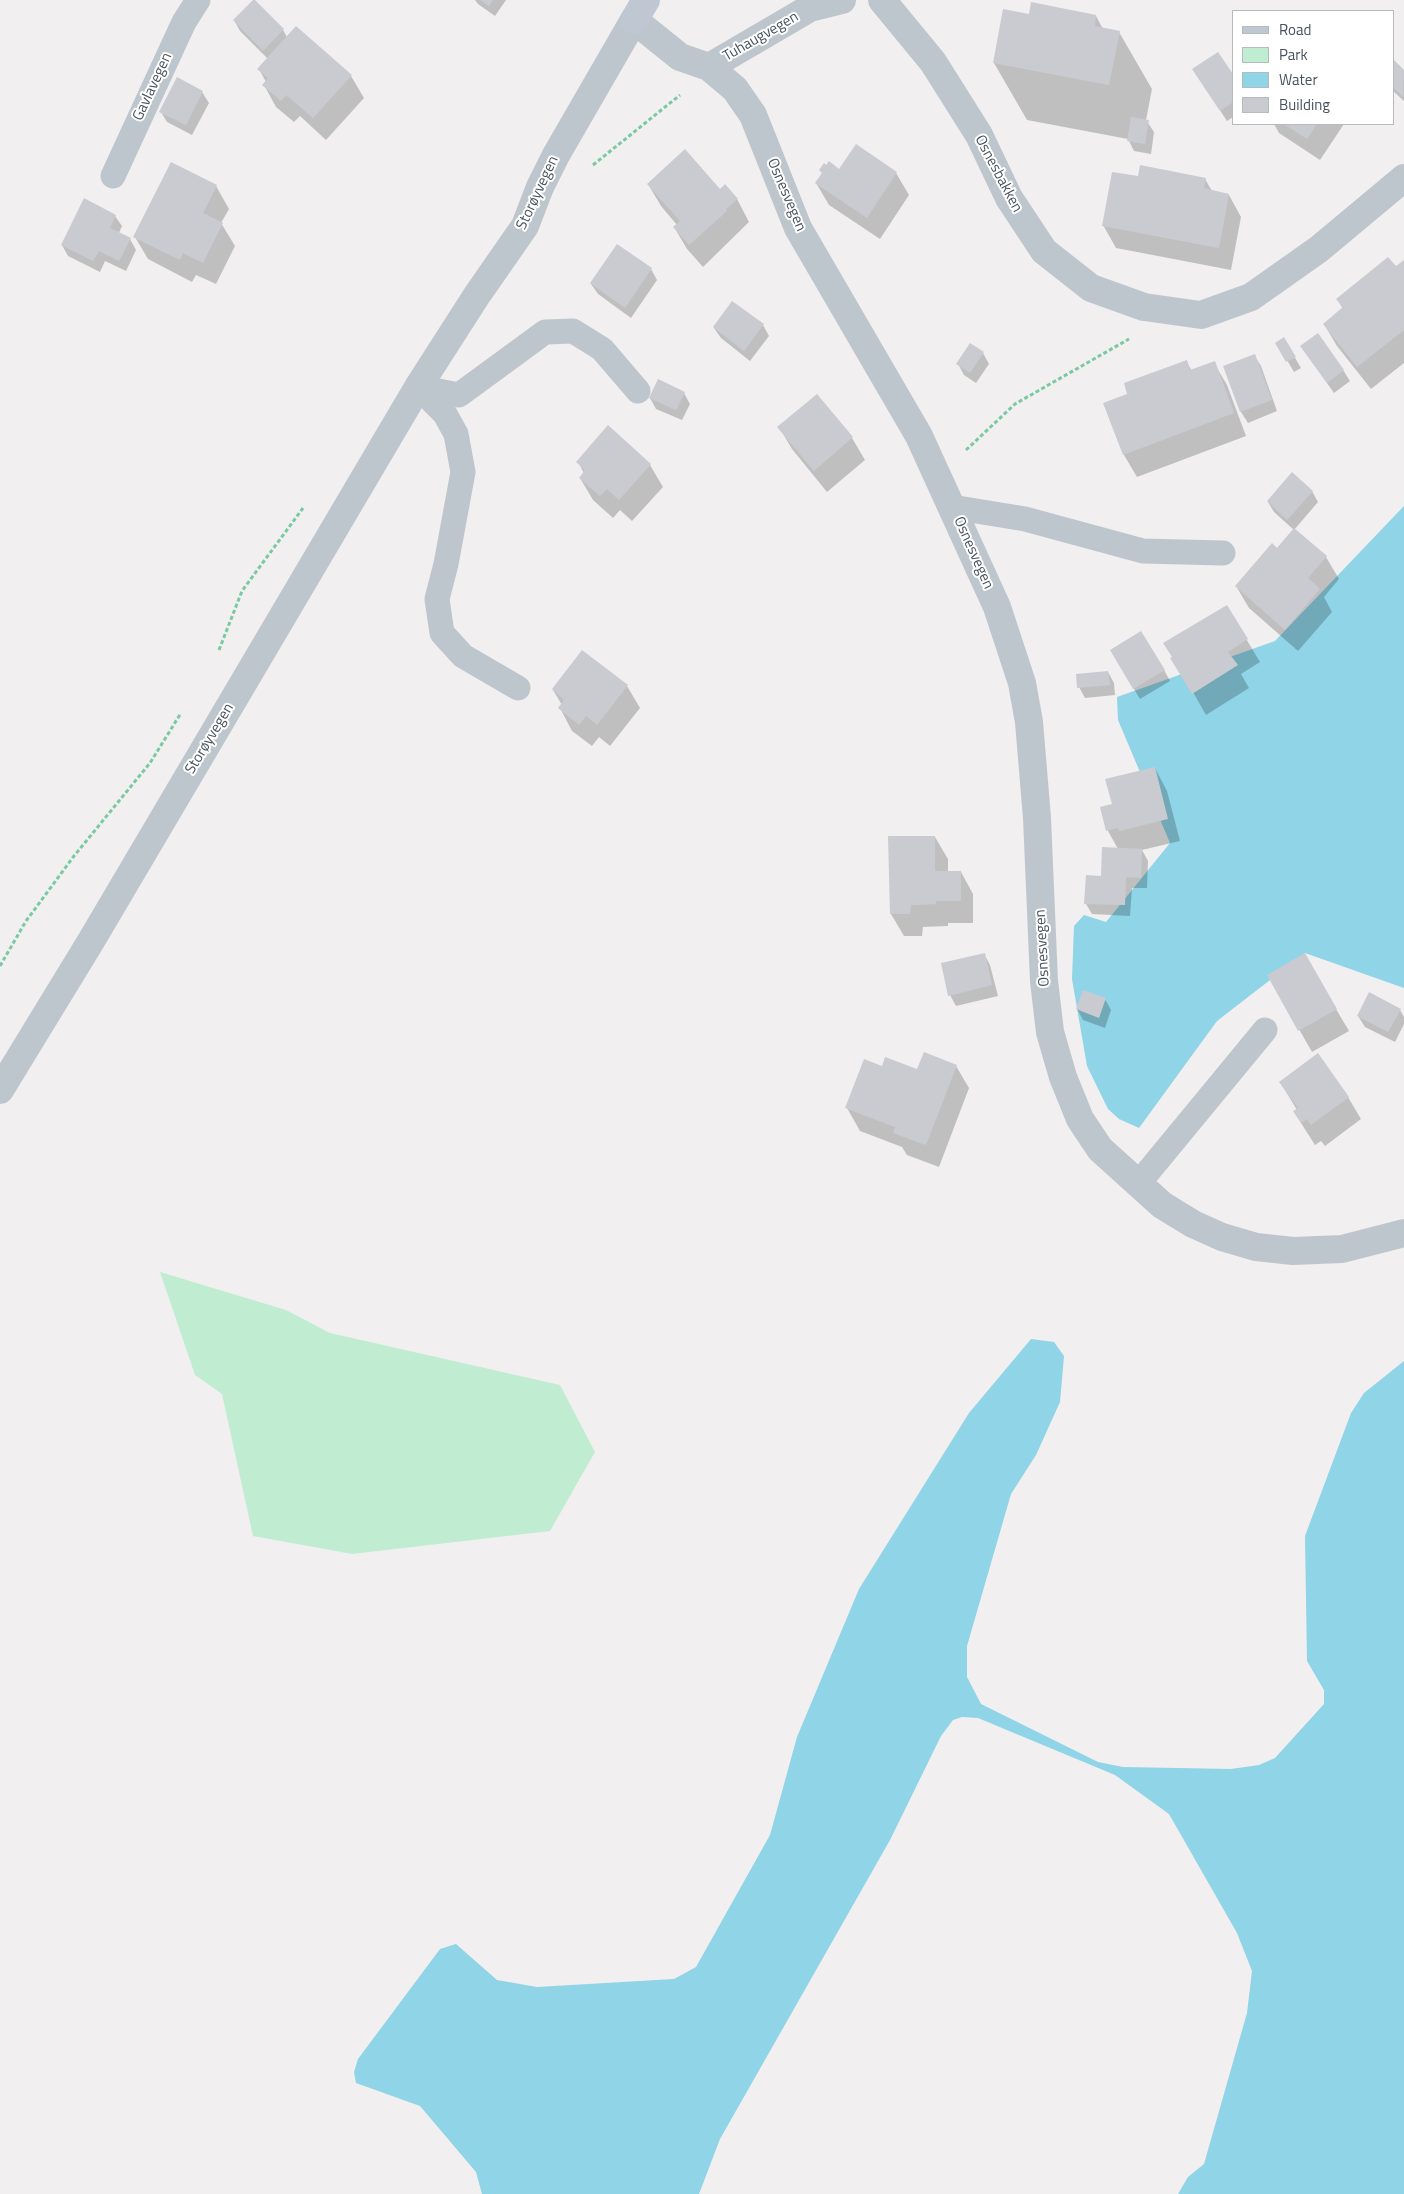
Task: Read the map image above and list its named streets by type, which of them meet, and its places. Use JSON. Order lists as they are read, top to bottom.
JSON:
{
  "streets": {
    "street": [
      "Tuhaugvegen",
      "Osnesbakken",
      "Storøyvegen",
      "Osnesvegen"
    ],
    "lane": ["Gavlavegen"]
  },
  "crossings": [
    ["Tuhaugvegen", "Osnesvegen"],
    ["Storøyvegen", "Osnesvegen"]
  ],
  "legend": [
    "Road",
    "Park",
    "Water",
    "Building"
  ]
}
